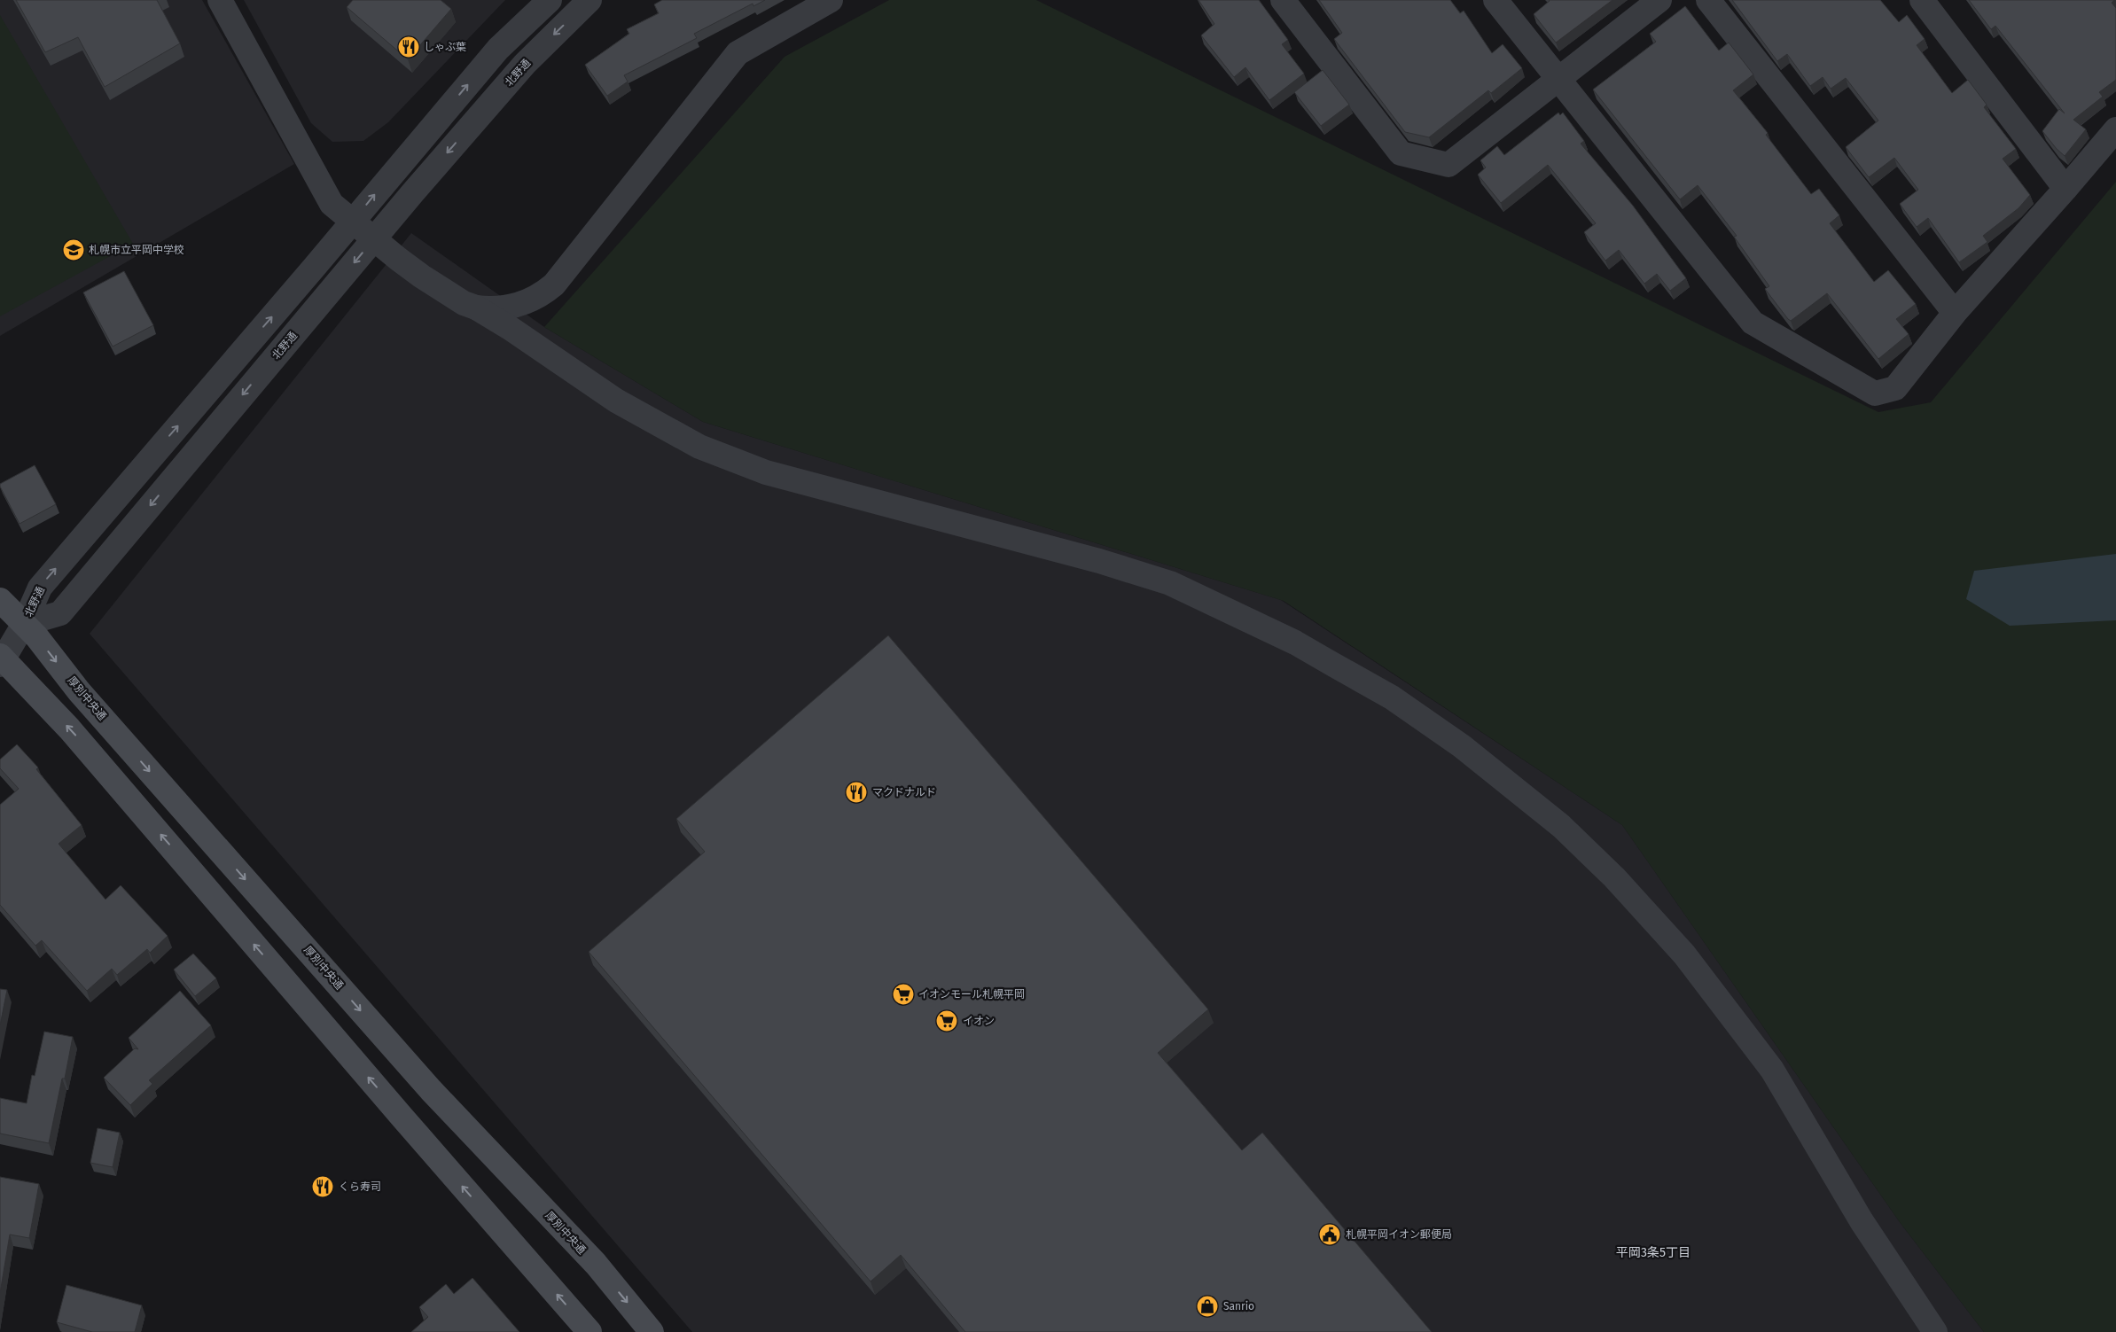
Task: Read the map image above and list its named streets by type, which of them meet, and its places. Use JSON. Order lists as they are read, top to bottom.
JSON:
{
  "streets": {
    "main road": ["厚別中央通"],
    "street": ["北野通"]
  },
  "crossings": [
    ["北野通", "厚別中央通"]
  ],
  "districts": ["平岡3条5丁目"],
  "places": {
    "restaurant": ["しゃぶ葉", "マクドナルド", "くら寿司"],
    "school or university": ["札幌市立平岡中学校"],
    "supermarket": ["イオンモール札幌平岡", "イオン"],
    "public building": ["札幌平岡イオン郵便局"],
    "shop": ["Sanrio"]
  }
}
